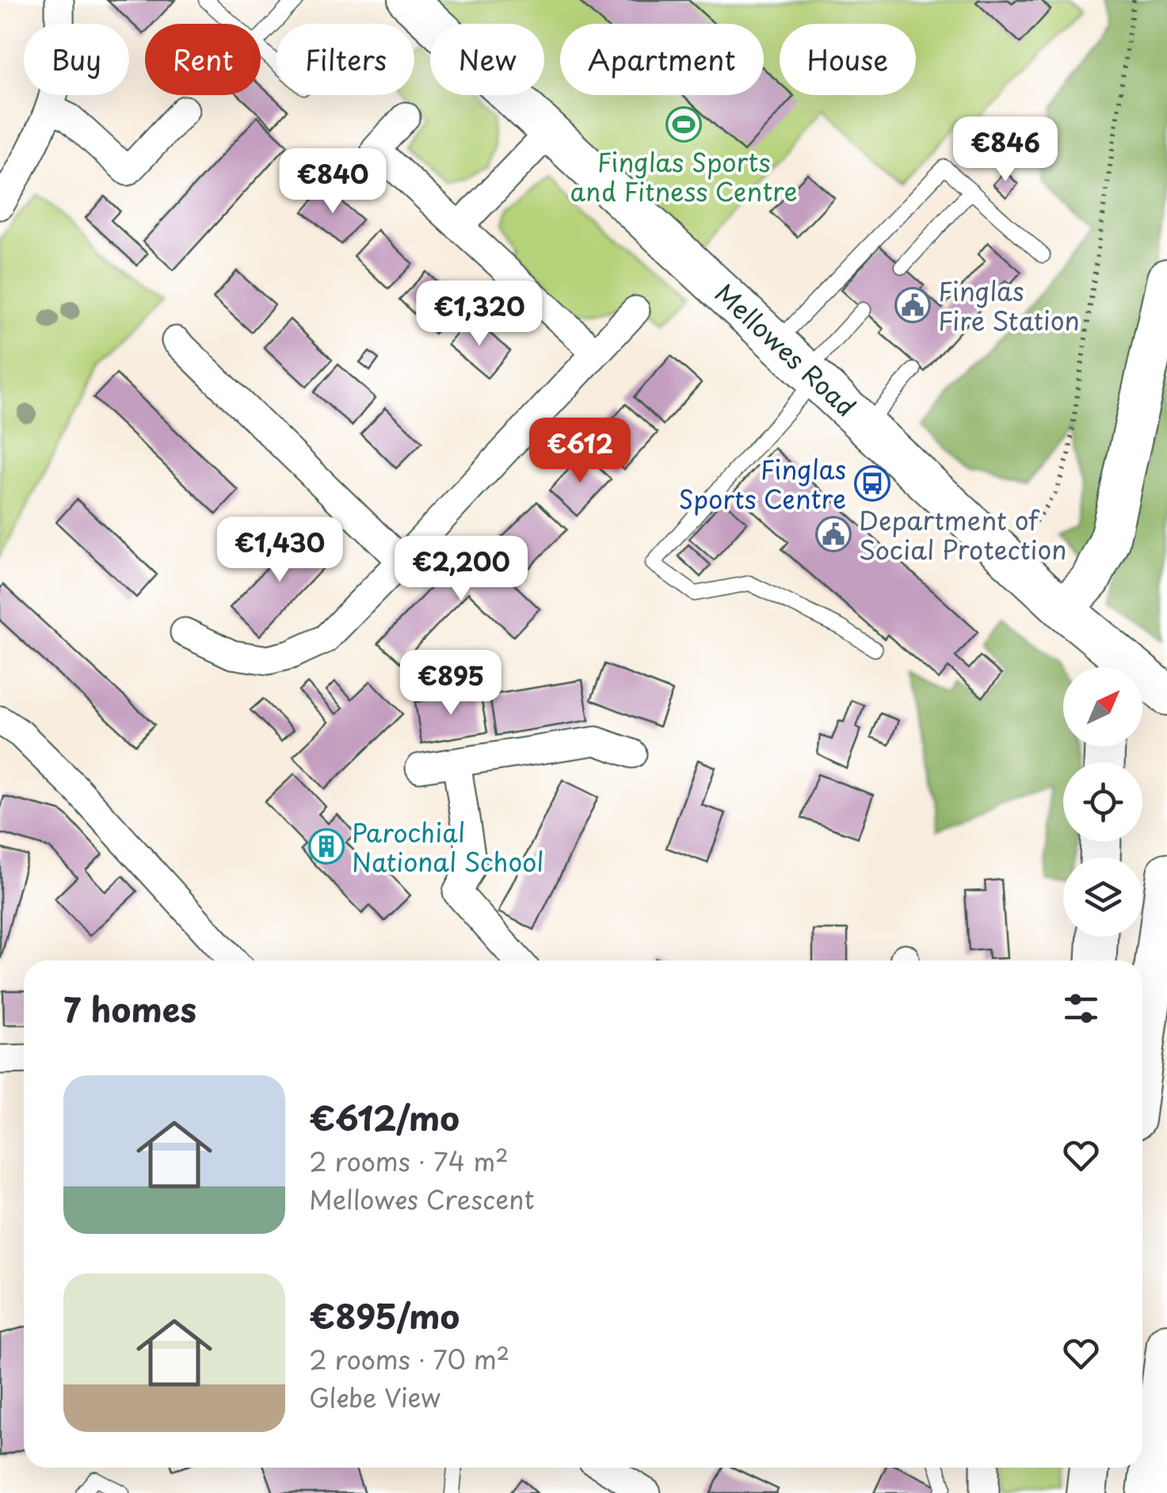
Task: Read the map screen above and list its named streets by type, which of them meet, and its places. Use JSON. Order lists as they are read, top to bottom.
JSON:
{
  "streets": {
    "main road": ["Mellowes Road"]
  },
  "places": {
    "sports": ["Finglas Sports and Fitness Centre"],
    "public building": ["Finglas Fire Station", "Department of Social Protection"],
    "bus stop": ["Finglas Sports Centre"],
    "building": ["Parochial National School"]
  },
  "north": "top right",
  "page": {
    "chip": [
      "Buy",
      "Rent",
      "Filters",
      "New",
      "Apartment",
      "House"
    ],
    "price": [
      "€846",
      "€840",
      "€1,320",
      "€612",
      "€1,430",
      "€2,200",
      "€895"
    ],
    "heading": "7 homes",
    "list": [
      {
        "name": "€612/mo",
        "note": "2 rooms · 74 m² · Mellowes Crescent"
      },
      {
        "name": "€895/mo",
        "note": "2 rooms · 70 m² · Glebe View"
      }
    ]
  }
}
